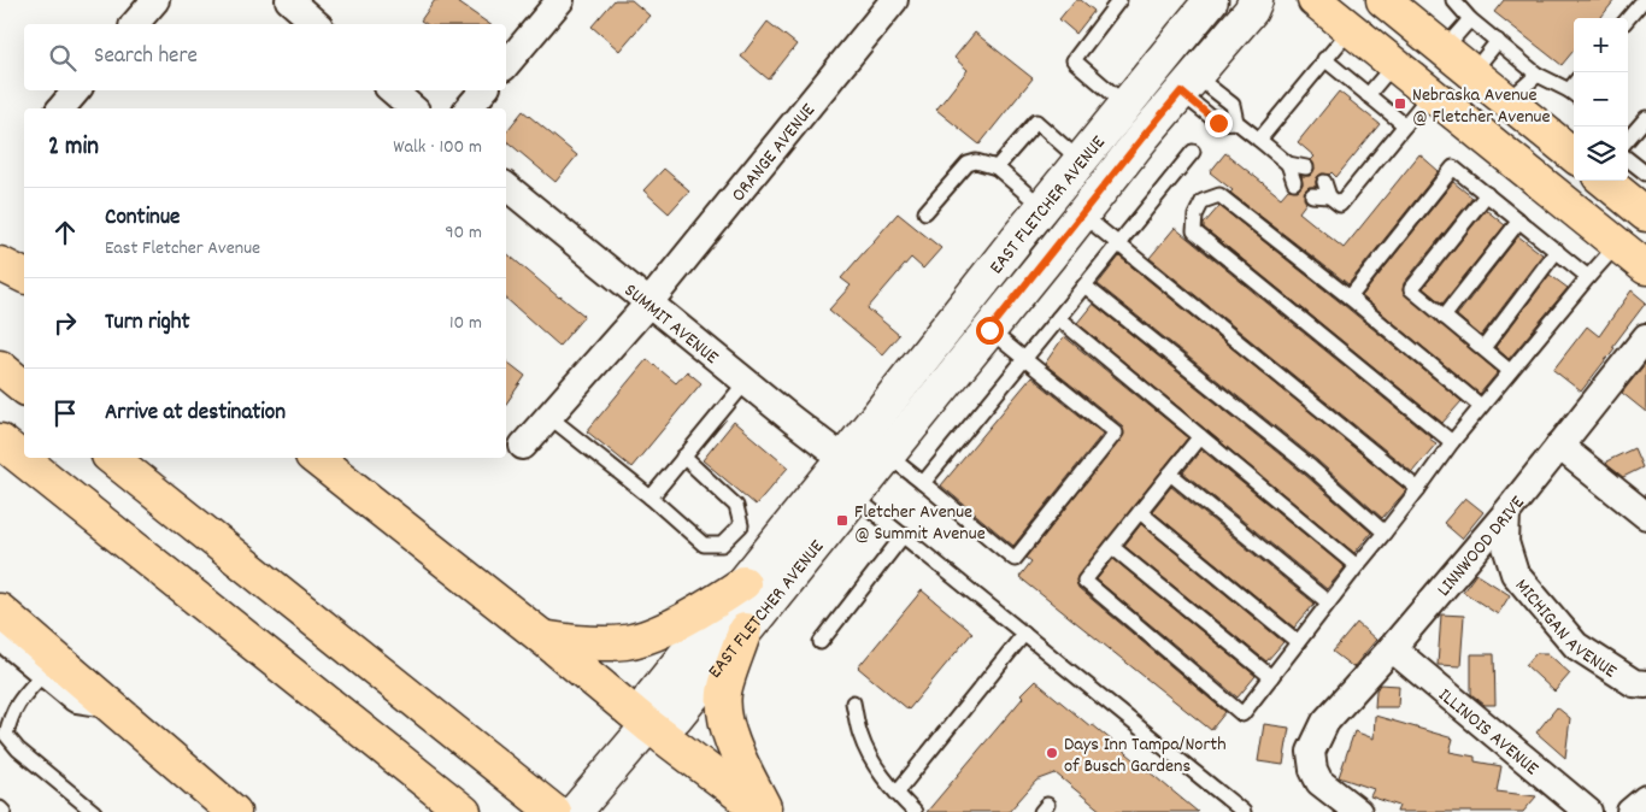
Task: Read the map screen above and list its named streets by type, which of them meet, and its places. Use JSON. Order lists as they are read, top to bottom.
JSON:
{
  "streets": {
    "main road": ["EAST FLETCHER AVENUE"],
    "street": [
      "ORANGE AVENUE",
      "SUMMIT AVENUE",
      "LINNWOOD DRIVE",
      "MICHIGAN AVENUE",
      "ILLINOIS AVENUE"
    ]
  },
  "crossings": [
    ["ORANGE AVENUE", "SUMMIT AVENUE"],
    ["EAST FLETCHER AVENUE", "SUMMIT AVENUE"],
    ["LINNWOOD DRIVE", "MICHIGAN AVENUE"],
    ["LINNWOOD DRIVE", "ILLINOIS AVENUE"]
  ],
  "places": {
    "transit": ["Nebraska Avenue @ Fletcher Avenue", "Fletcher Avenue @ Summit Avenue"],
    "other": ["Days Inn Tampa/North of Busch Gardens"]
  },
  "page": {
    "map_buttons": ["+", "−"],
    "search": "Search here",
    "heading": ["2 min", "Walk · 100 m"],
    "list": [
      ["Continue", "East Fletcher Avenue", "90 m"],
      ["Turn right", "10 m"],
      "Arrive at destination"
    ]
  }
}
